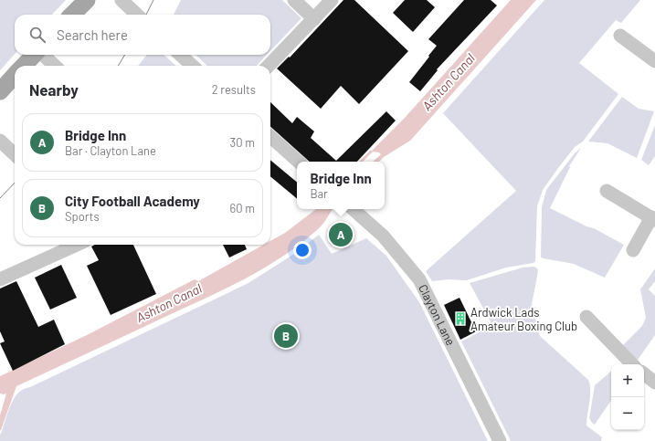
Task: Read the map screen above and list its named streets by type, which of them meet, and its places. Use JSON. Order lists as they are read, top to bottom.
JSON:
{
  "streets": {
    "street": ["Clayton Lane"]
  },
  "water": ["Ashton Canal"],
  "places": {
    "building": ["Ardwick Lads Amateur Boxing Club"]
  },
  "page": {
    "search": "Search here",
    "heading": ["Nearby", "2 results"],
    "list": [
      {
        "mark": "A",
        "name": "Bridge Inn",
        "note": "Bar · Clayton Lane",
        "value": "30 m"
      },
      {
        "mark": "B",
        "name": "City Football Academy",
        "note": "Sports",
        "value": "60 m"
      }
    ],
    "popup": ["Bridge Inn", "Bar"],
    "pins": ["A", "B"],
    "map_buttons": ["+", "−"]
  }
}
